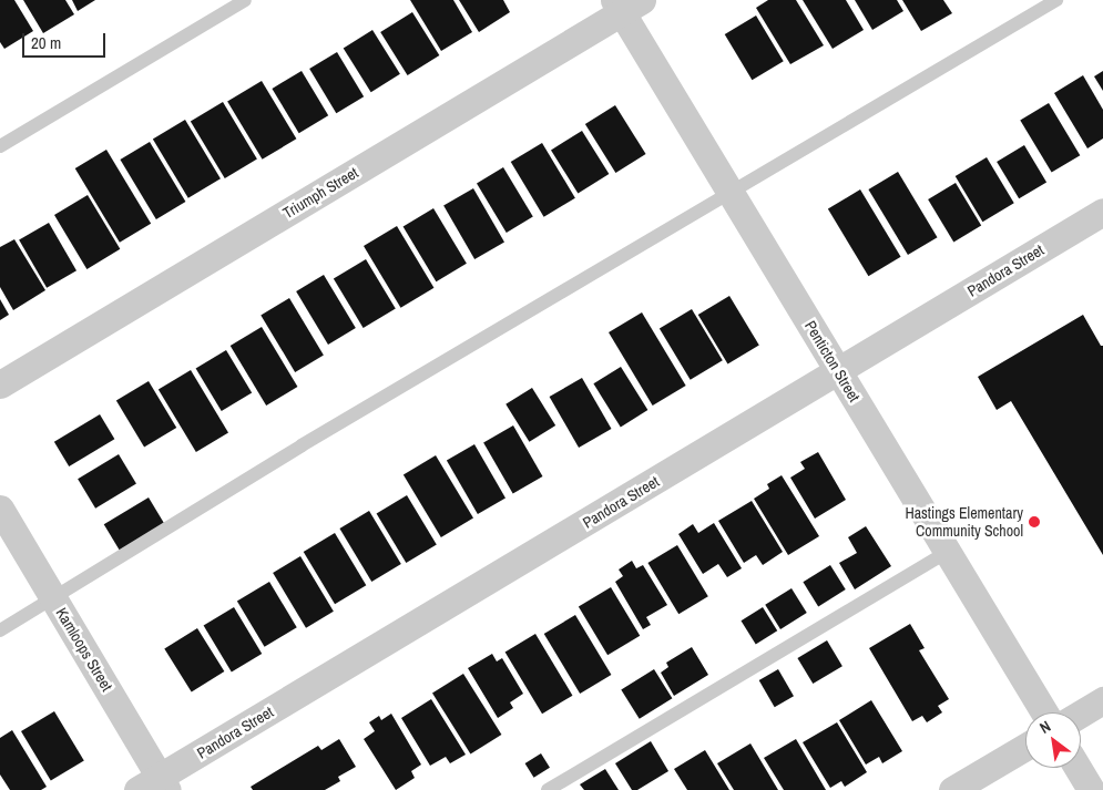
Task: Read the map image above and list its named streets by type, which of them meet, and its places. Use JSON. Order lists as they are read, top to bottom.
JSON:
{
  "streets": {
    "street": [
      "Triumph Street",
      "Pandora Street",
      "Penticton Street",
      "Kamloops Street"
    ]
  },
  "crossings": [
    ["Triumph Street", "Penticton Street"],
    ["Pandora Street", "Penticton Street"],
    ["Pandora Street", "Kamloops Street"]
  ],
  "places": ["Hastings Elementary Community School"],
  "scale_bar": "20 m",
  "north": "top left"
}
